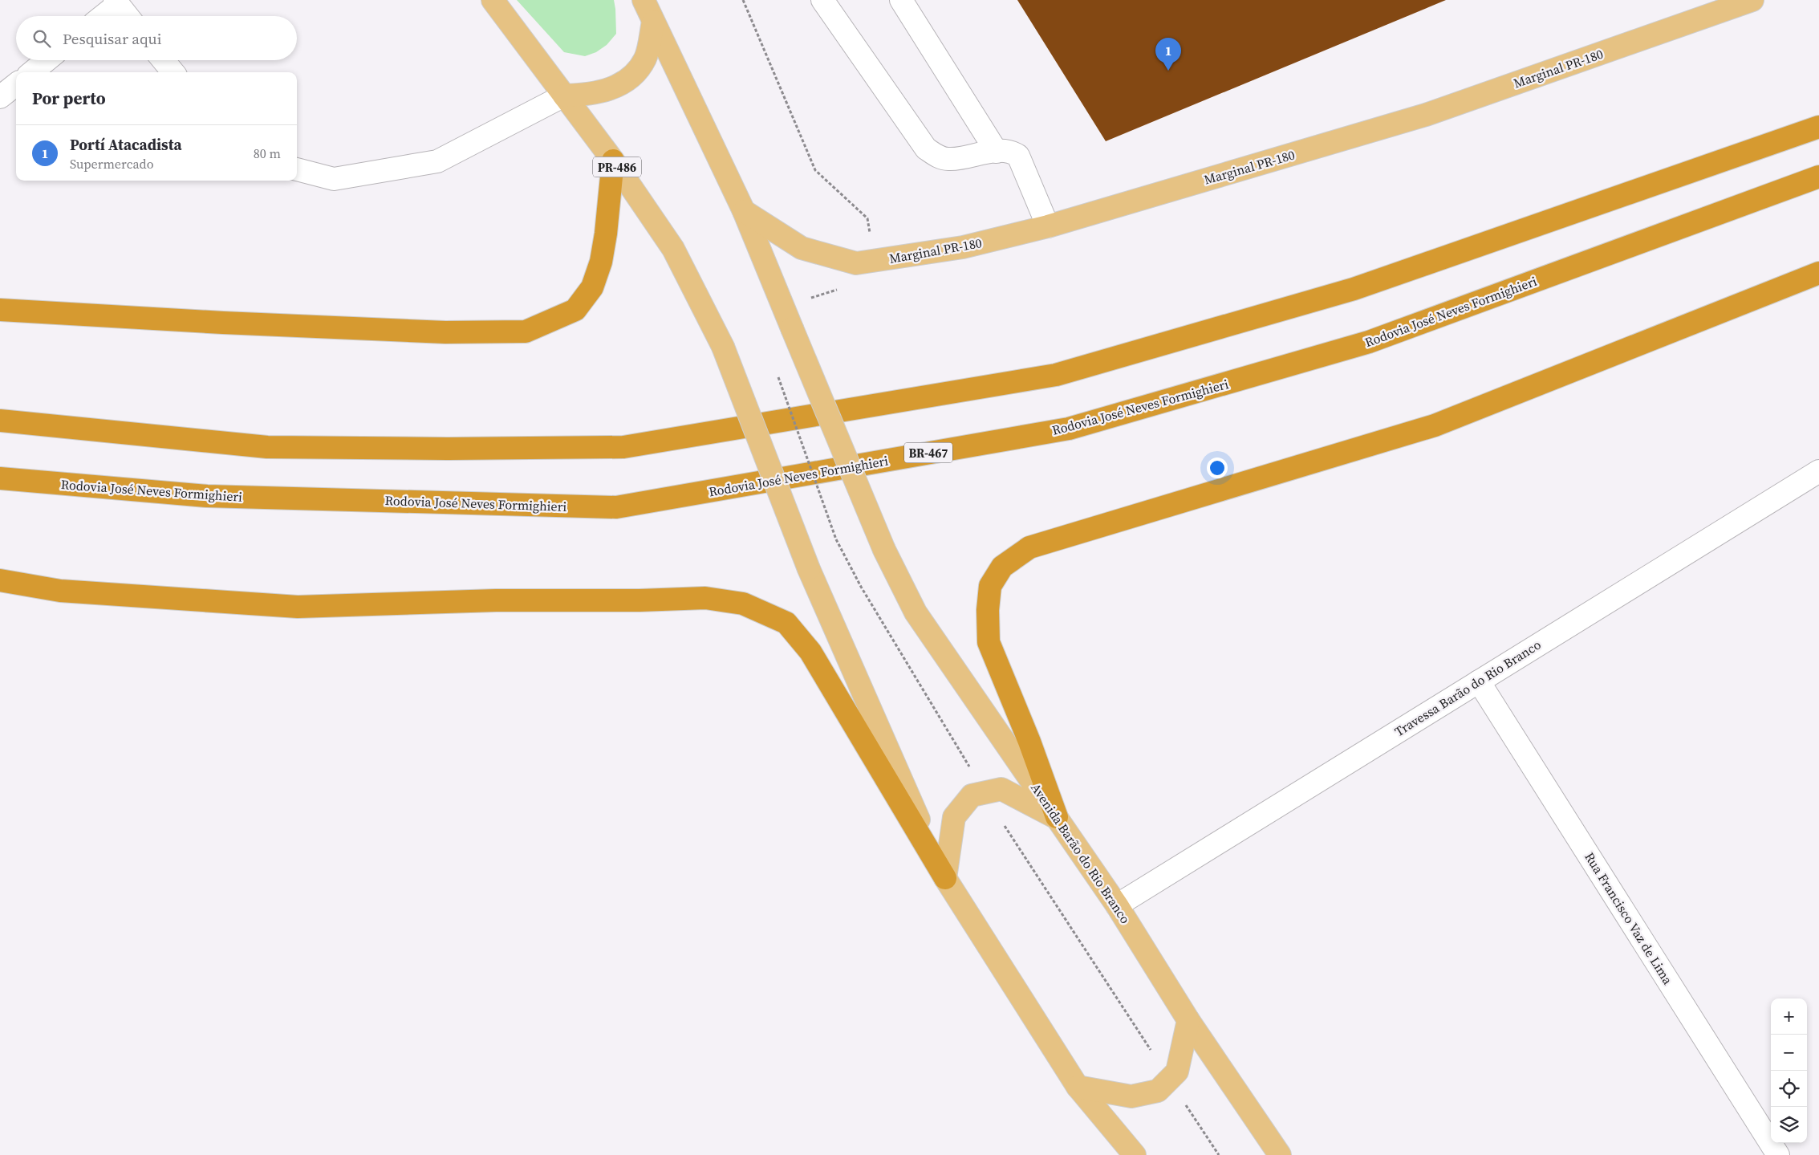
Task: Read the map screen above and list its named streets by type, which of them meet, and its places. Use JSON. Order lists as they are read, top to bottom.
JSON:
{
  "streets": {
    "highway": ["Rodovia José Neves Formighieri", "BR-467"],
    "main road": ["Marginal PR-180", "PR-486", "Avenida Barão do Rio Branco"],
    "street": ["Travessa Barão do Rio Branco", "Rua Francisco Vaz de Lima"]
  },
  "crossings": [
    ["Marginal PR-180", "Avenida Barão do Rio Branco"],
    ["Travessa Barão do Rio Branco", "Avenida Barão do Rio Branco"],
    ["Travessa Barão do Rio Branco", "Rua Francisco Vaz de Lima"]
  ],
  "page": {
    "search": "Pesquisar aqui",
    "pins": "1",
    "heading": "Por perto",
    "list": [
      {
        "mark": "1",
        "name": "Portí Atacadista",
        "note": "Supermercado",
        "value": "80 m"
      }
    ],
    "map_buttons": ["+", "−"]
  }
}
